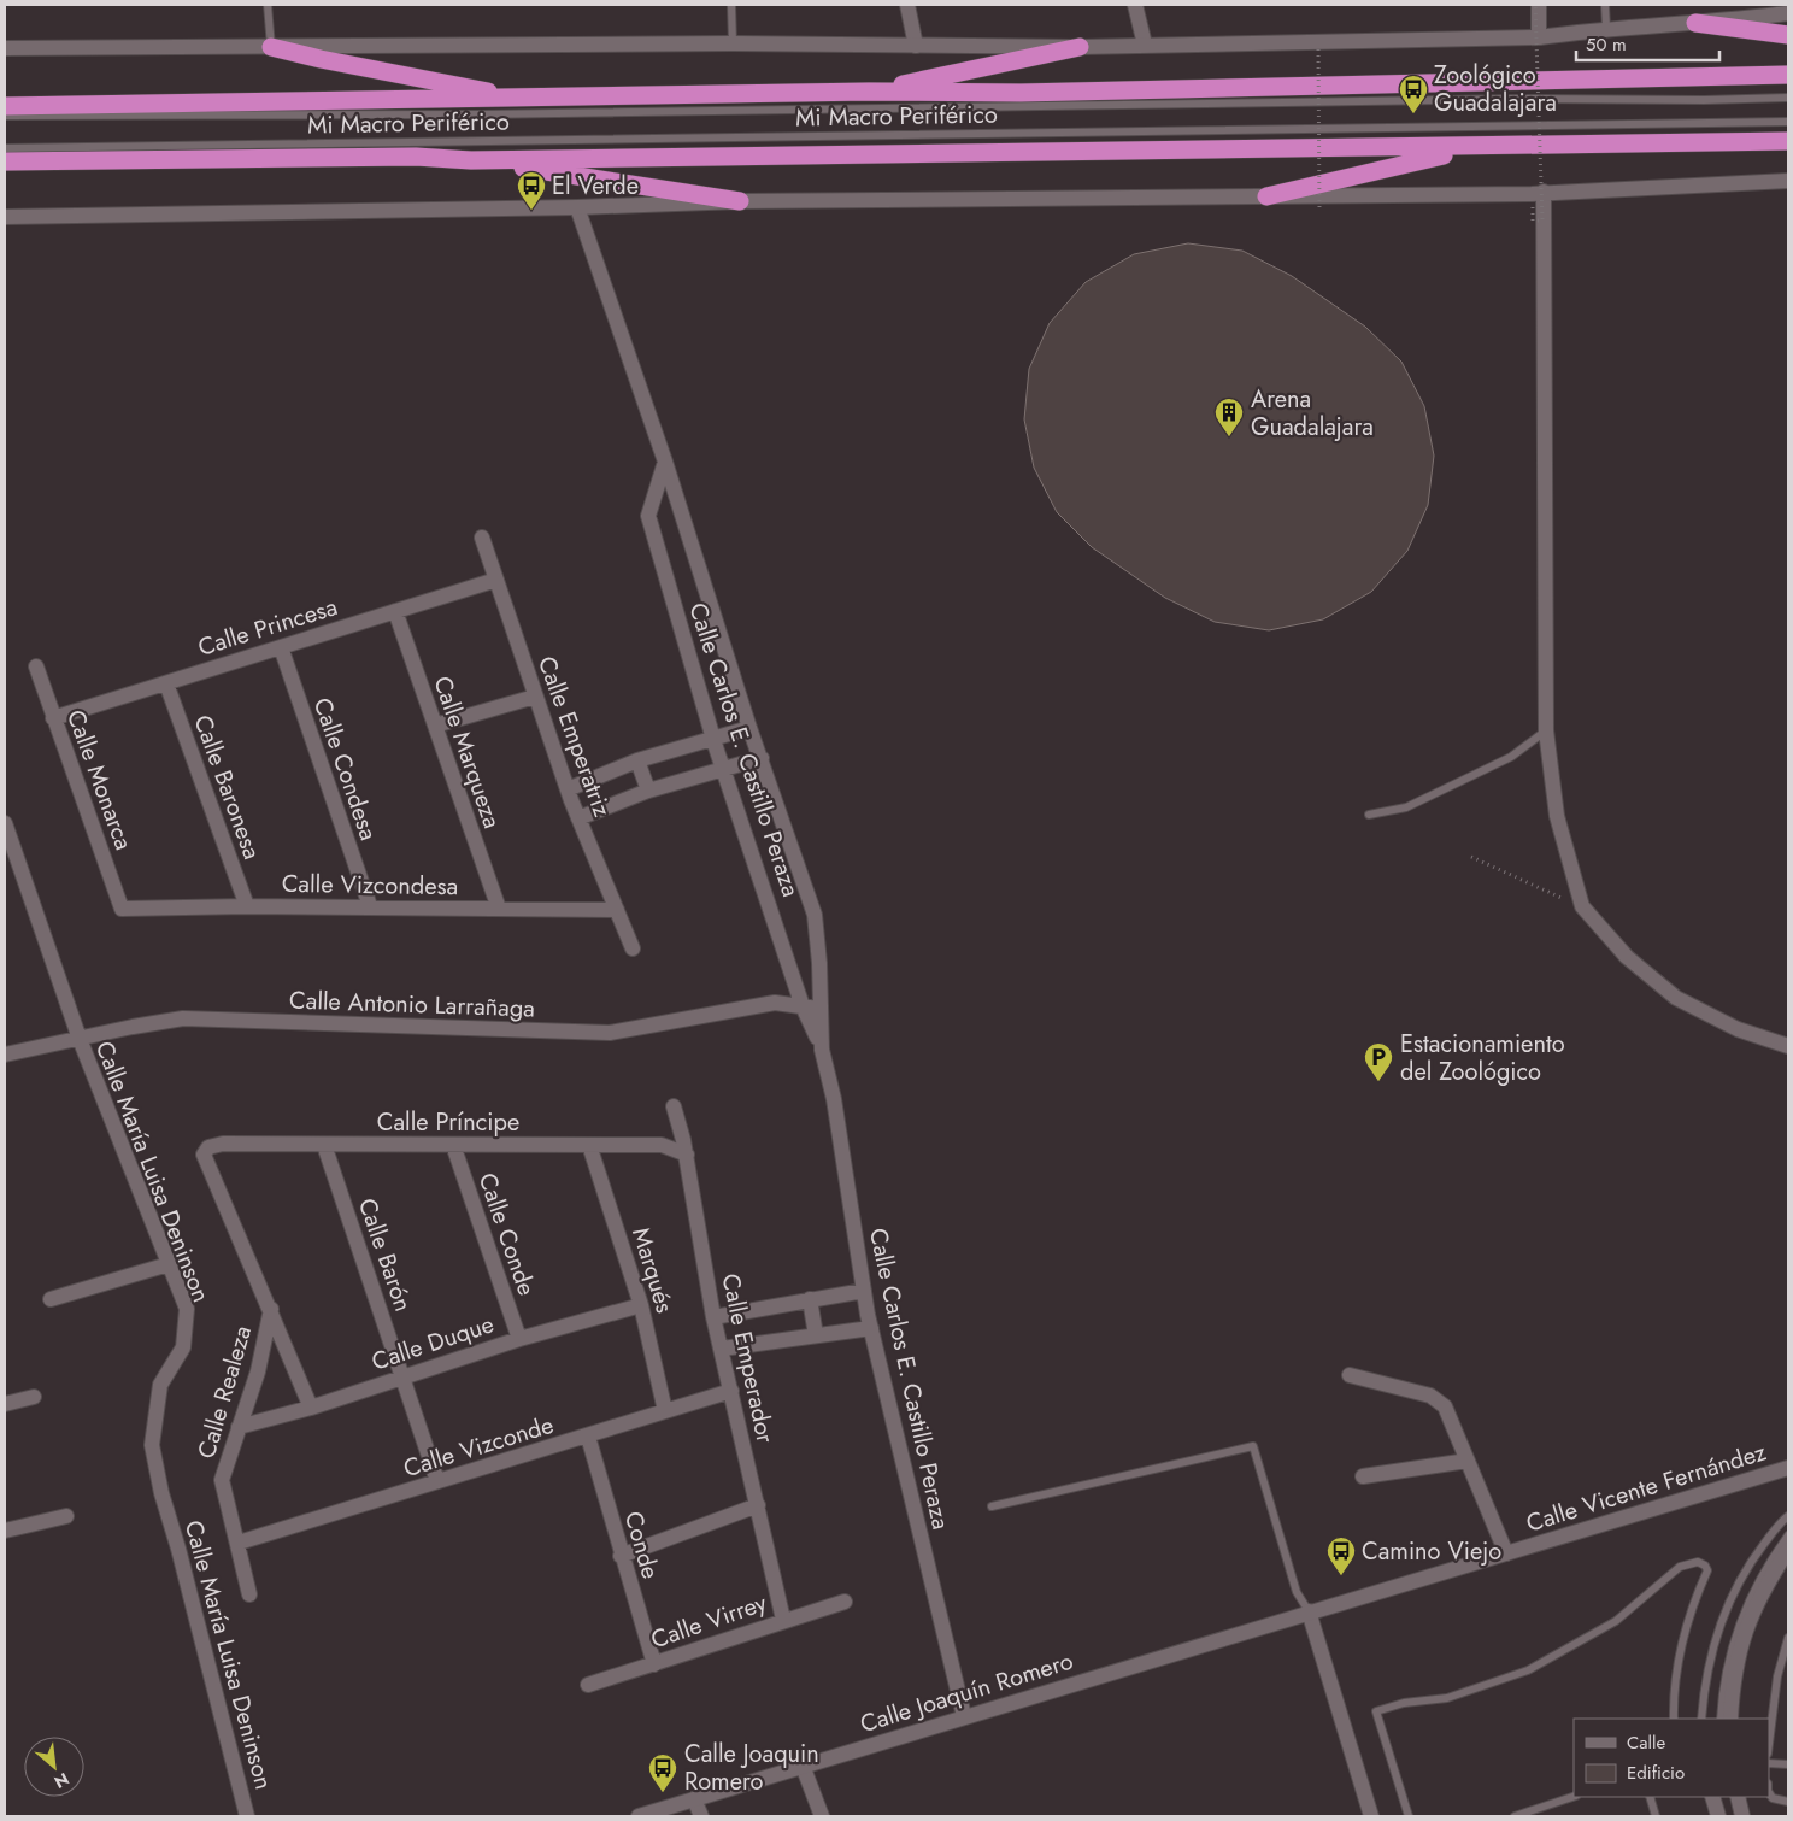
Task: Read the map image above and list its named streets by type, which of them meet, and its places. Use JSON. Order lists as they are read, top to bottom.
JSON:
{
  "streets": {
    "street": [
      "Calle Princesa",
      "Calle Emperatriz",
      "Calle Carlos E. Castillo Peraza",
      "Calle Marqueza",
      "Calle Condesa",
      "Calle Monarca",
      "Calle Baronesa",
      "Calle Vizcondesa",
      "Calle Antonio Larrañaga",
      "Calle Príncipe",
      "Calle María Luisa Deninson",
      "Calle Conde",
      "Calle Barón",
      "Marqués",
      "Calle Duque",
      "Calle Emperador",
      "Calle Realeza",
      "Calle Vizconde",
      "Calle Vicente Fernández",
      "Conde",
      "Calle Virrey",
      "Calle Joaquín Romero"
    ],
    "lane": ["Mi Macro Periférico"]
  },
  "crossings": [
    ["Calle Princesa", "Calle Emperatriz"],
    ["Calle Princesa", "Calle Marqueza"],
    ["Calle Princesa", "Calle Condesa"],
    ["Calle Princesa", "Calle Monarca"],
    ["Calle Princesa", "Calle Baronesa"],
    ["Calle Emperatriz", "Calle Vizcondesa"],
    ["Calle Carlos E. Castillo Peraza", "Calle Antonio Larrañaga"],
    ["Calle Carlos E. Castillo Peraza", "Calle Joaquín Romero"],
    ["Calle Marqueza", "Calle Vizcondesa"],
    ["Calle Condesa", "Calle Vizcondesa"],
    ["Calle Monarca", "Calle Vizcondesa"],
    ["Calle Baronesa", "Calle Vizcondesa"],
    ["Calle Antonio Larrañaga", "Calle María Luisa Deninson"],
    ["Calle Príncipe", "Calle Conde"],
    ["Calle Príncipe", "Calle Barón"],
    ["Calle Príncipe", "Marqués"],
    ["Calle Príncipe", "Calle Emperador"],
    ["Calle Príncipe", "Calle Realeza"],
    ["Calle Conde", "Calle Duque"],
    ["Calle Barón", "Calle Duque"],
    ["Calle Barón", "Calle Vizconde"],
    ["Marqués", "Calle Duque"],
    ["Marqués", "Calle Vizconde"],
    ["Calle Duque", "Calle Realeza"],
    ["Calle Emperador", "Calle Vizconde"],
    ["Calle Emperador", "Calle Virrey"],
    ["Calle Realeza", "Calle Vizconde"],
    ["Calle Vizconde", "Conde"],
    ["Calle Vicente Fernández", "Calle Joaquín Romero"],
    ["Conde", "Calle Virrey"]
  ],
  "places": {
    "bus stop": [
      "Zoológico Guadalajara",
      "El Verde",
      "Camino Viejo",
      "Calle Joaquin Romero"
    ],
    "building": ["Arena Guadalajara"],
    "parking": ["Estacionamiento del Zoológico"]
  },
  "legend": ["Calle", "Edificio"],
  "scale_bar": "50 m",
  "north": "bottom right"
}
